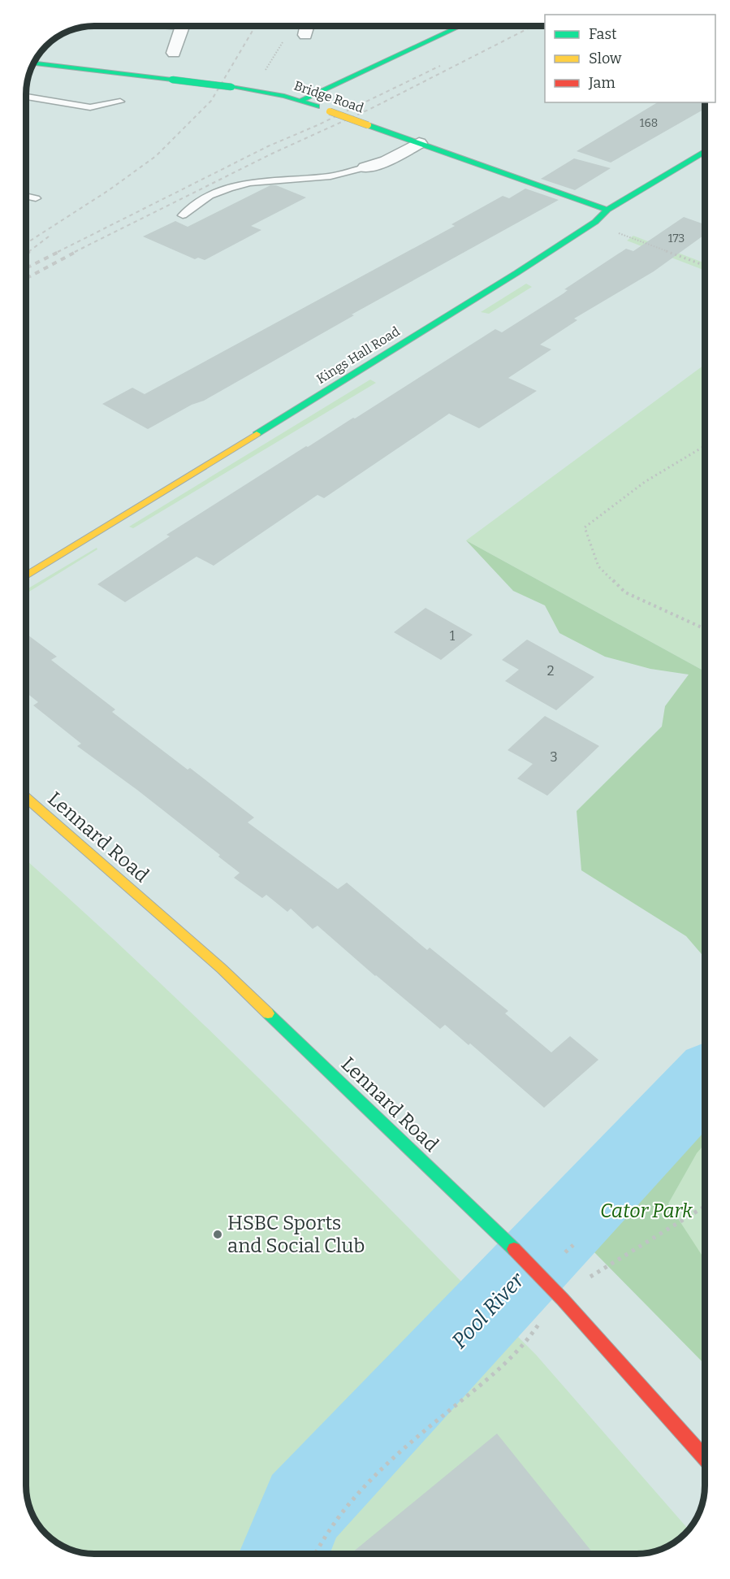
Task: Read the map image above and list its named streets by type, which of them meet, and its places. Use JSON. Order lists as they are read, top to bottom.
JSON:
{
  "streets": {
    "street": ["Bridge Road", "Kings Hall Road", "Lennard Road"]
  },
  "crossings": [
    ["Bridge Road", "Kings Hall Road"]
  ],
  "water": ["Pool River"],
  "parks": ["Cator Park"],
  "places": ["HSBC Sports and Social Club"],
  "house_numbers": [
    "168",
    "173",
    "1",
    "2",
    "3"
  ],
  "legend": ["Fast", "Slow", "Jam"]
}
